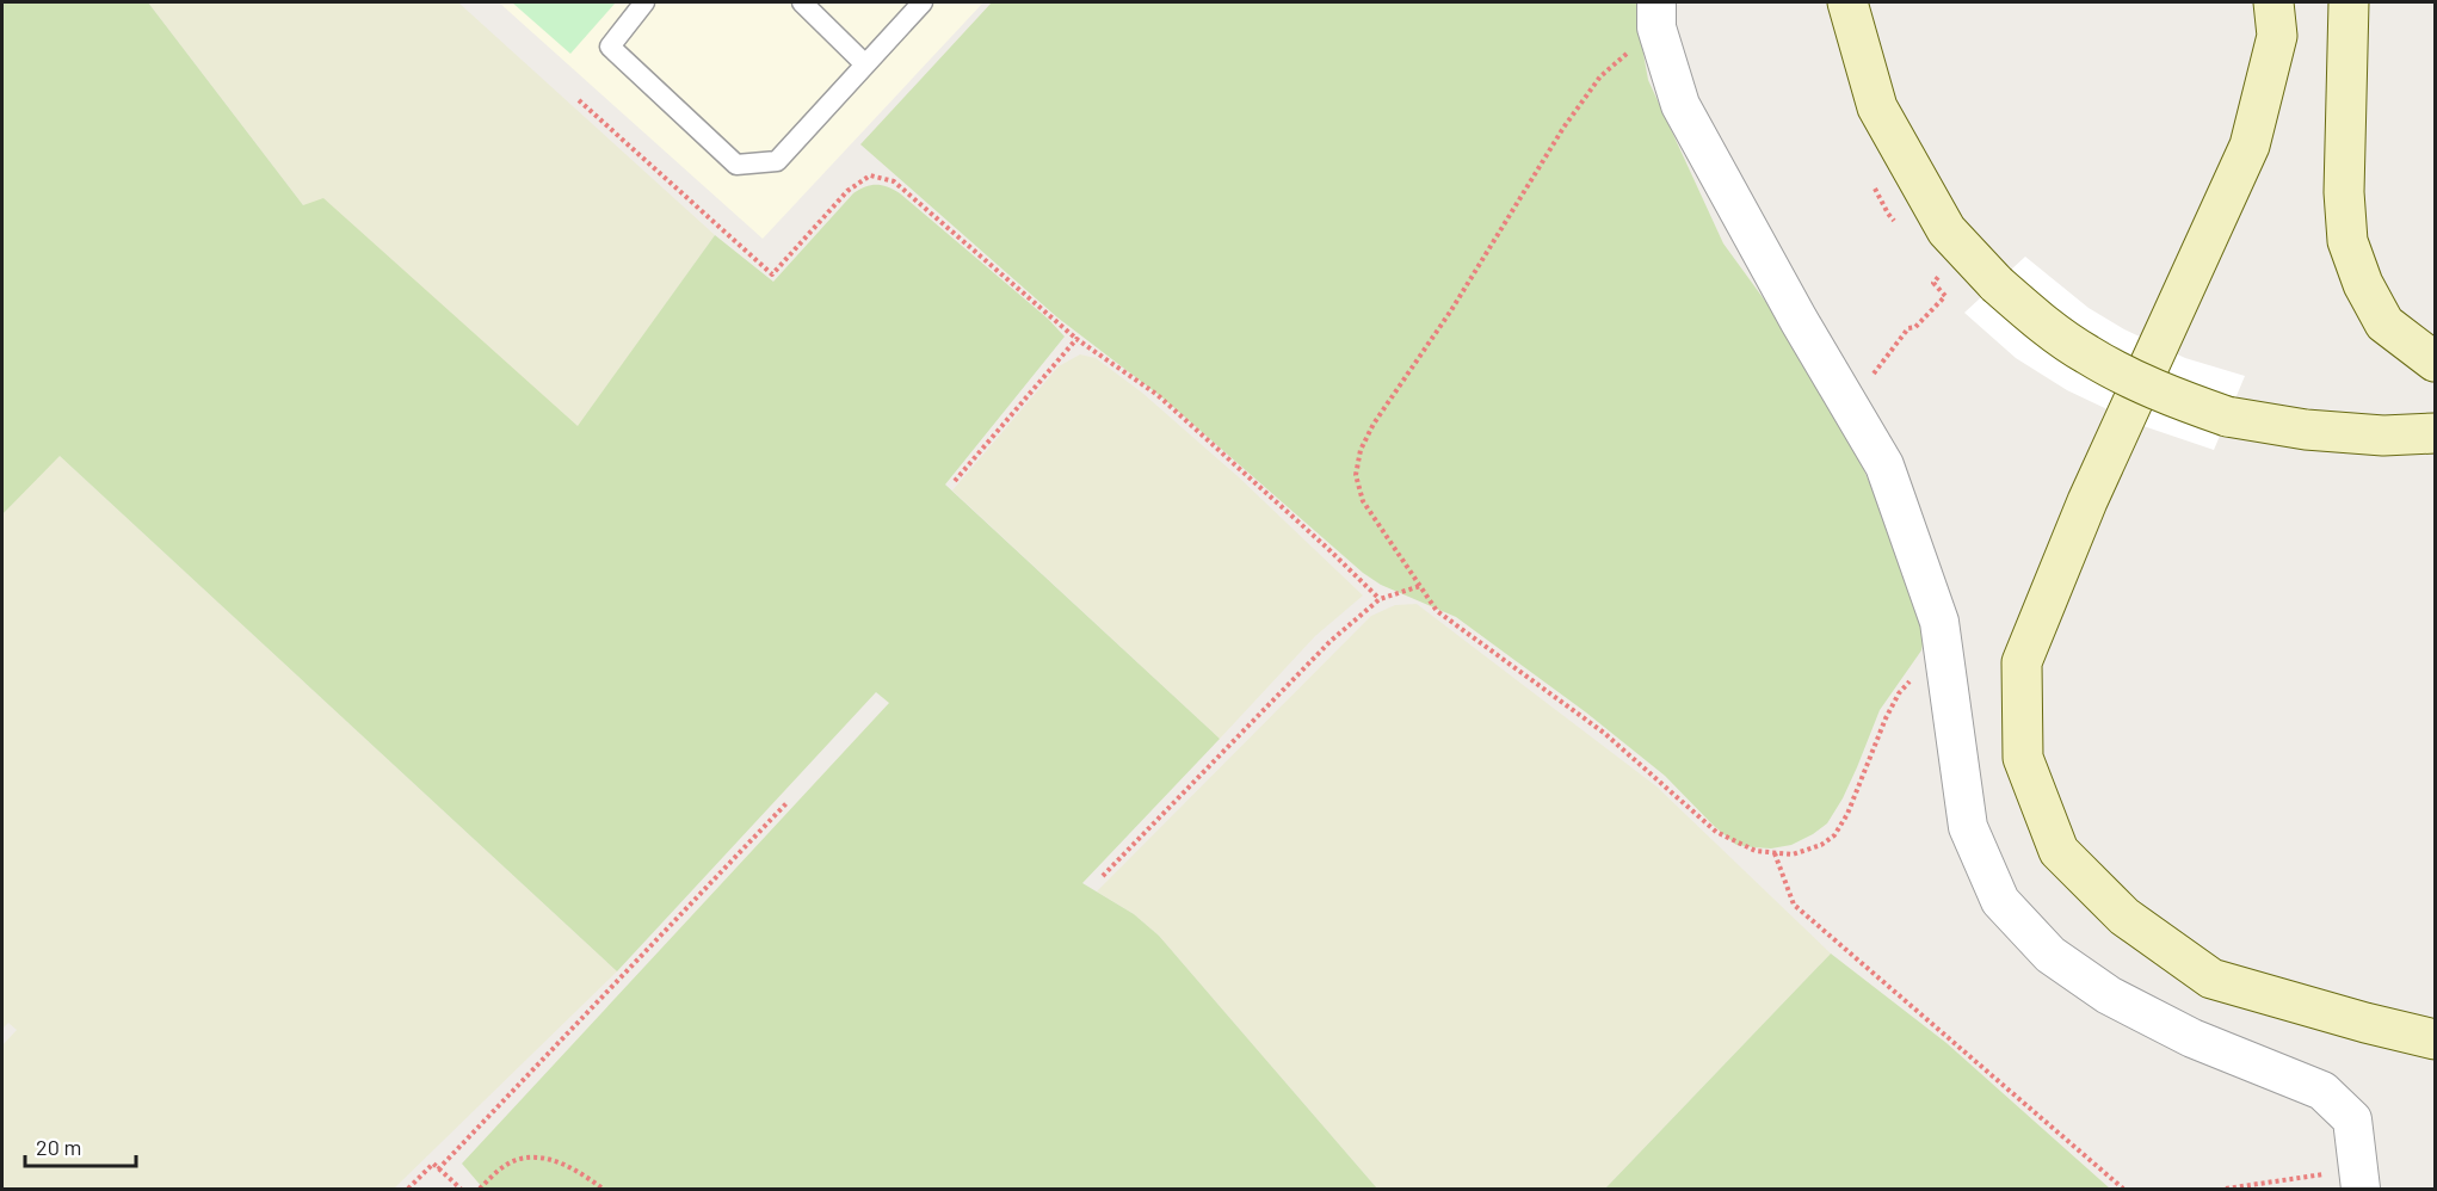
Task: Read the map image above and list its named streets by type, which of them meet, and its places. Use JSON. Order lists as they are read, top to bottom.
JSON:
{
  "scale_bar": "20 m"
}
